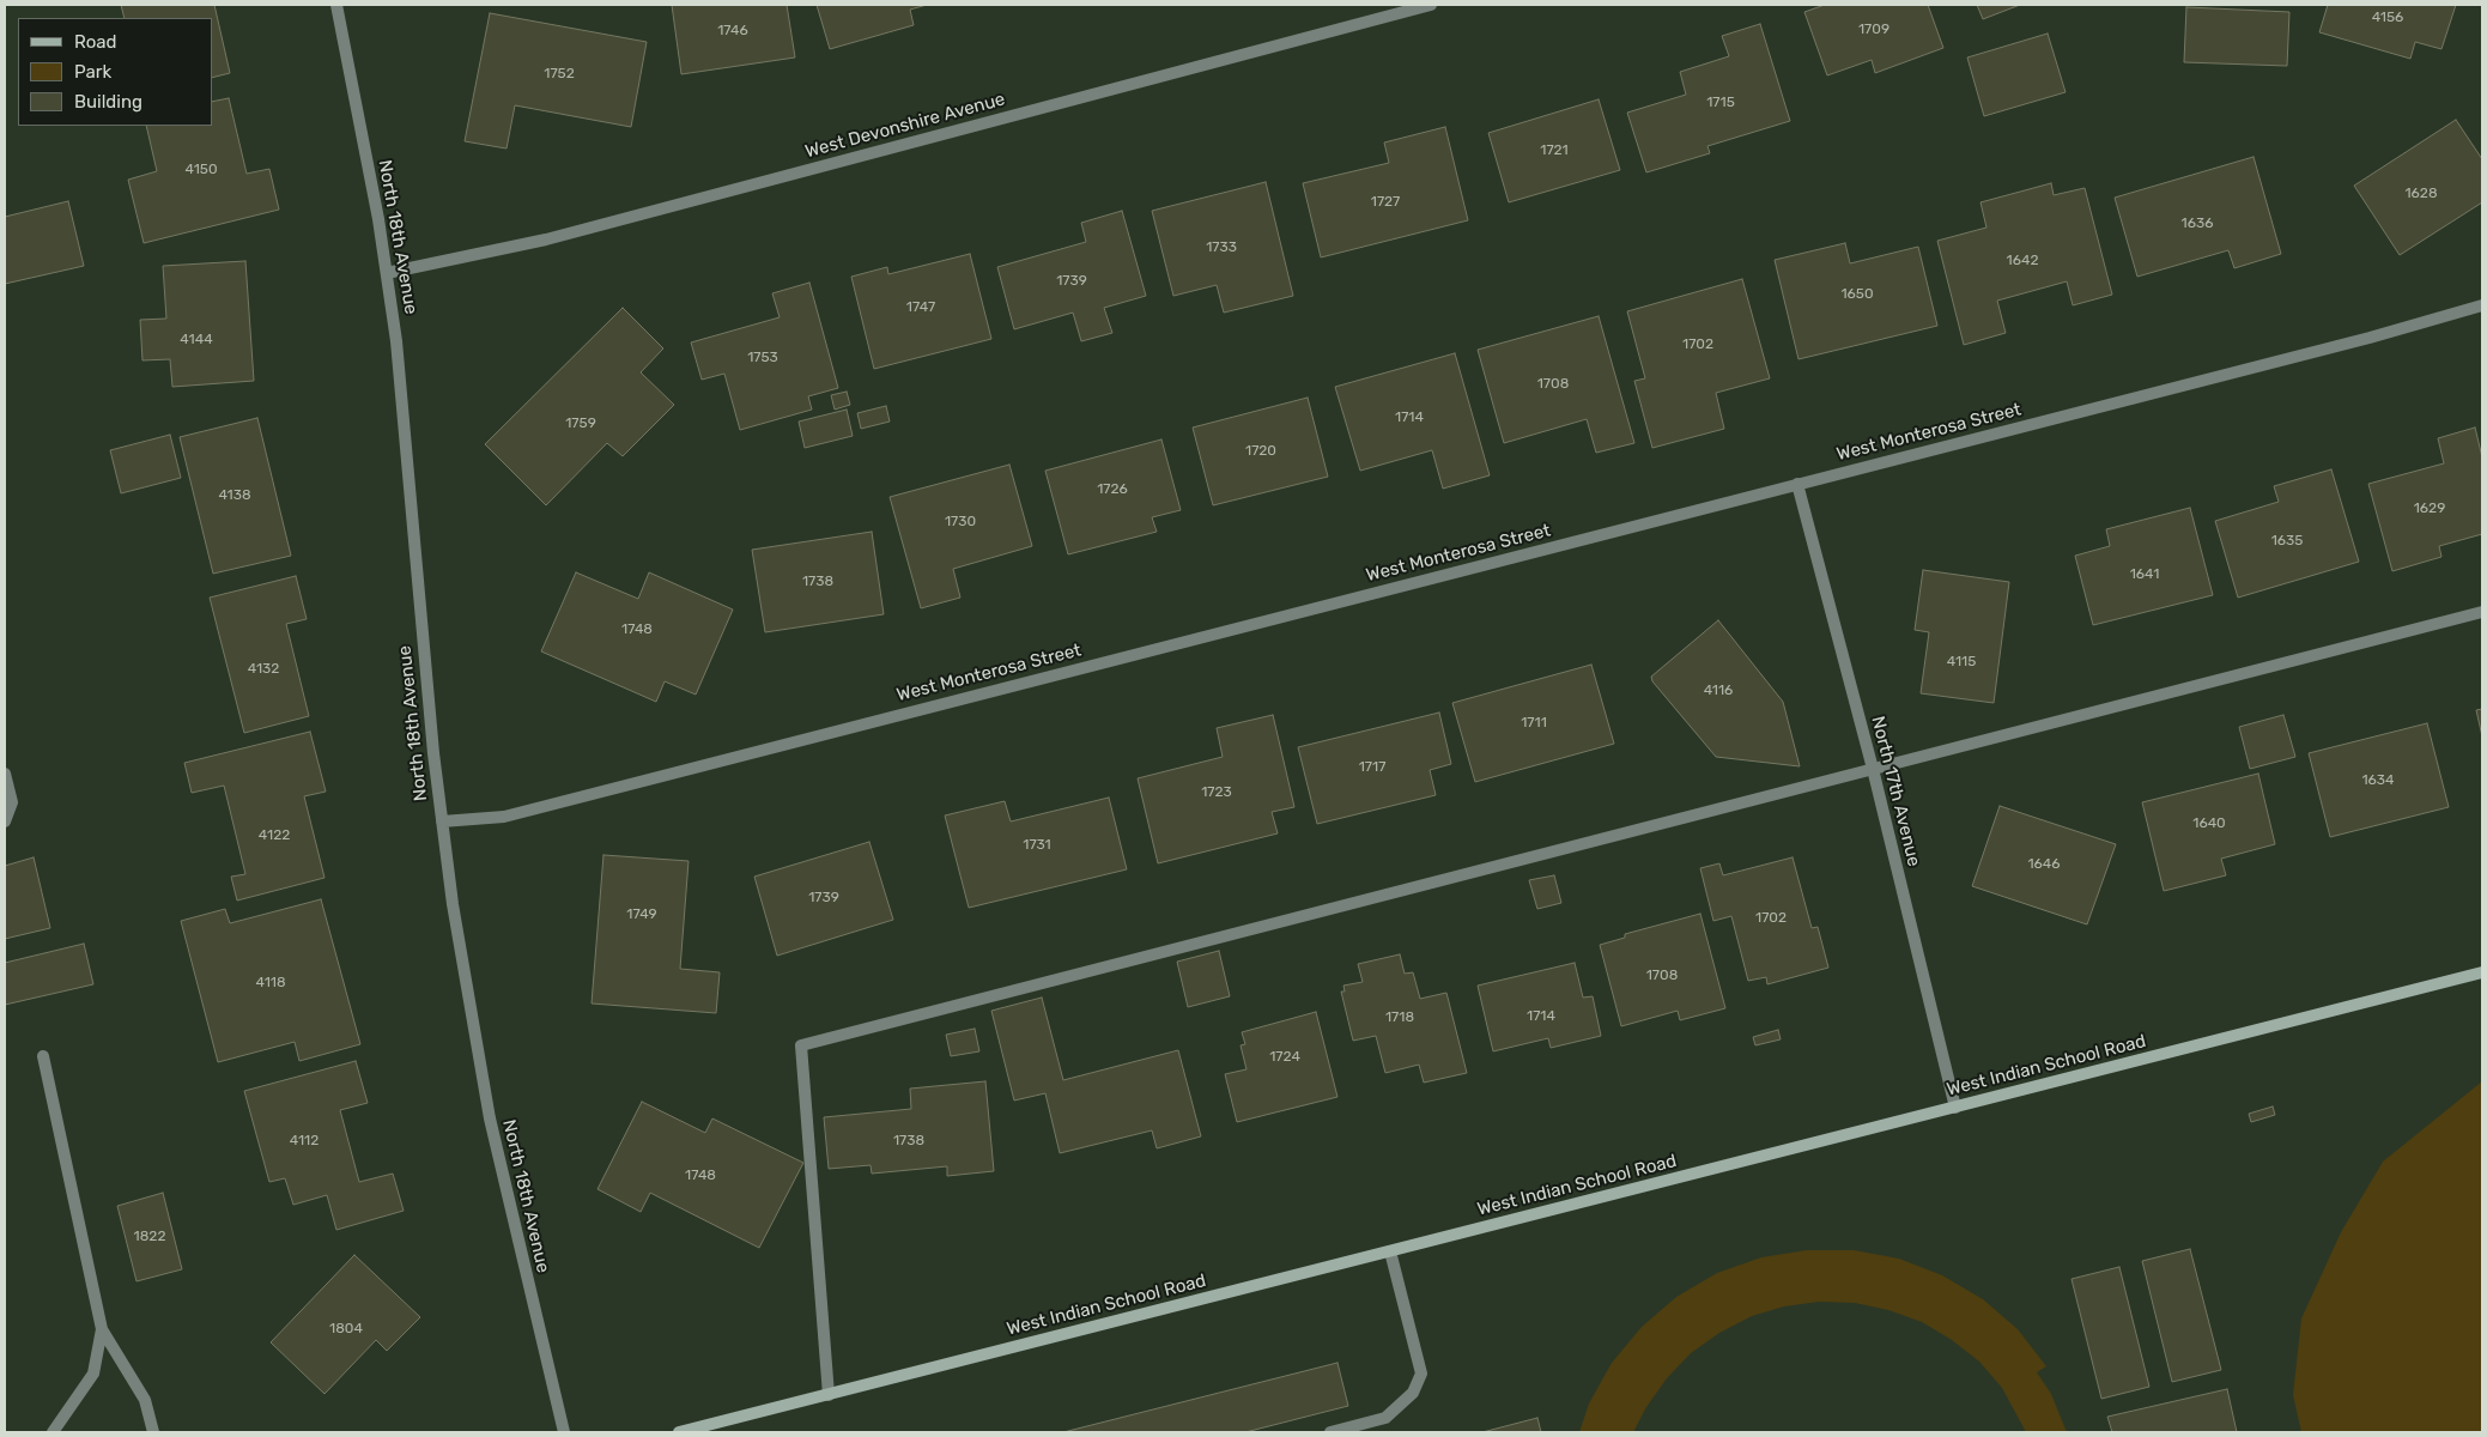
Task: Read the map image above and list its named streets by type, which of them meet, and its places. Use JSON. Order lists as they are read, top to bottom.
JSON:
{
  "streets": {
    "main road": ["West Indian School Road"],
    "street": [
      "West Devonshire Avenue",
      "North 18th Avenue",
      "West Monterosa Street",
      "North 17th Avenue"
    ]
  },
  "crossings": [
    ["West Devonshire Avenue", "North 18th Avenue"],
    ["North 18th Avenue", "West Monterosa Street"],
    ["West Monterosa Street", "North 17th Avenue"],
    ["North 17th Avenue", "West Indian School Road"]
  ],
  "house_numbers": [
    "4156",
    "1709",
    "1746",
    "1752",
    "1715",
    "1721",
    "4150",
    "1628",
    "1727",
    "1636",
    "1733",
    "1642",
    "1739",
    "1650",
    "1747",
    "4144",
    "1702",
    "1753",
    "1708",
    "1714",
    "1759",
    "1720",
    "1726",
    "4138",
    "1629",
    "1730",
    "1635",
    "1641",
    "1738",
    "1748",
    "4115",
    "4132",
    "4116",
    "1711",
    "1717",
    "1634",
    "1723",
    "1640",
    "4122",
    "1731",
    "1646",
    "1739",
    "1749",
    "1702",
    "1708",
    "4118",
    "1714",
    "1718",
    "1724",
    "4112",
    "1738",
    "1748",
    "1822",
    "1804"
  ],
  "legend": ["Road", "Park", "Building"]
}
